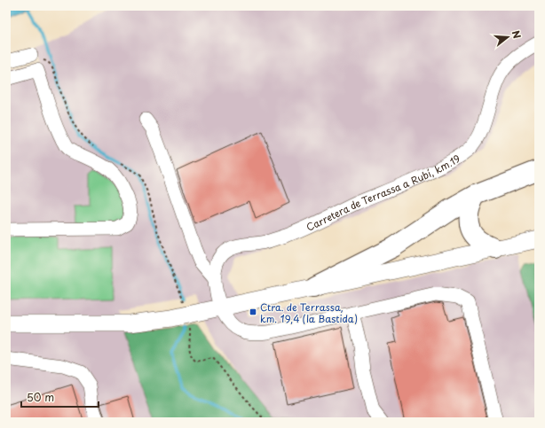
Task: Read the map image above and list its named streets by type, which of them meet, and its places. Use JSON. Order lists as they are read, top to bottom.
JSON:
{
  "streets": {
    "street": ["Carretera de Terrassa a Rubí, km.19"]
  },
  "places": {
    "transit": ["Ctra. de Terrassa, km. 19,4 (la Bastida)"]
  },
  "scale_bar": "50 m",
  "north": "right"
}
